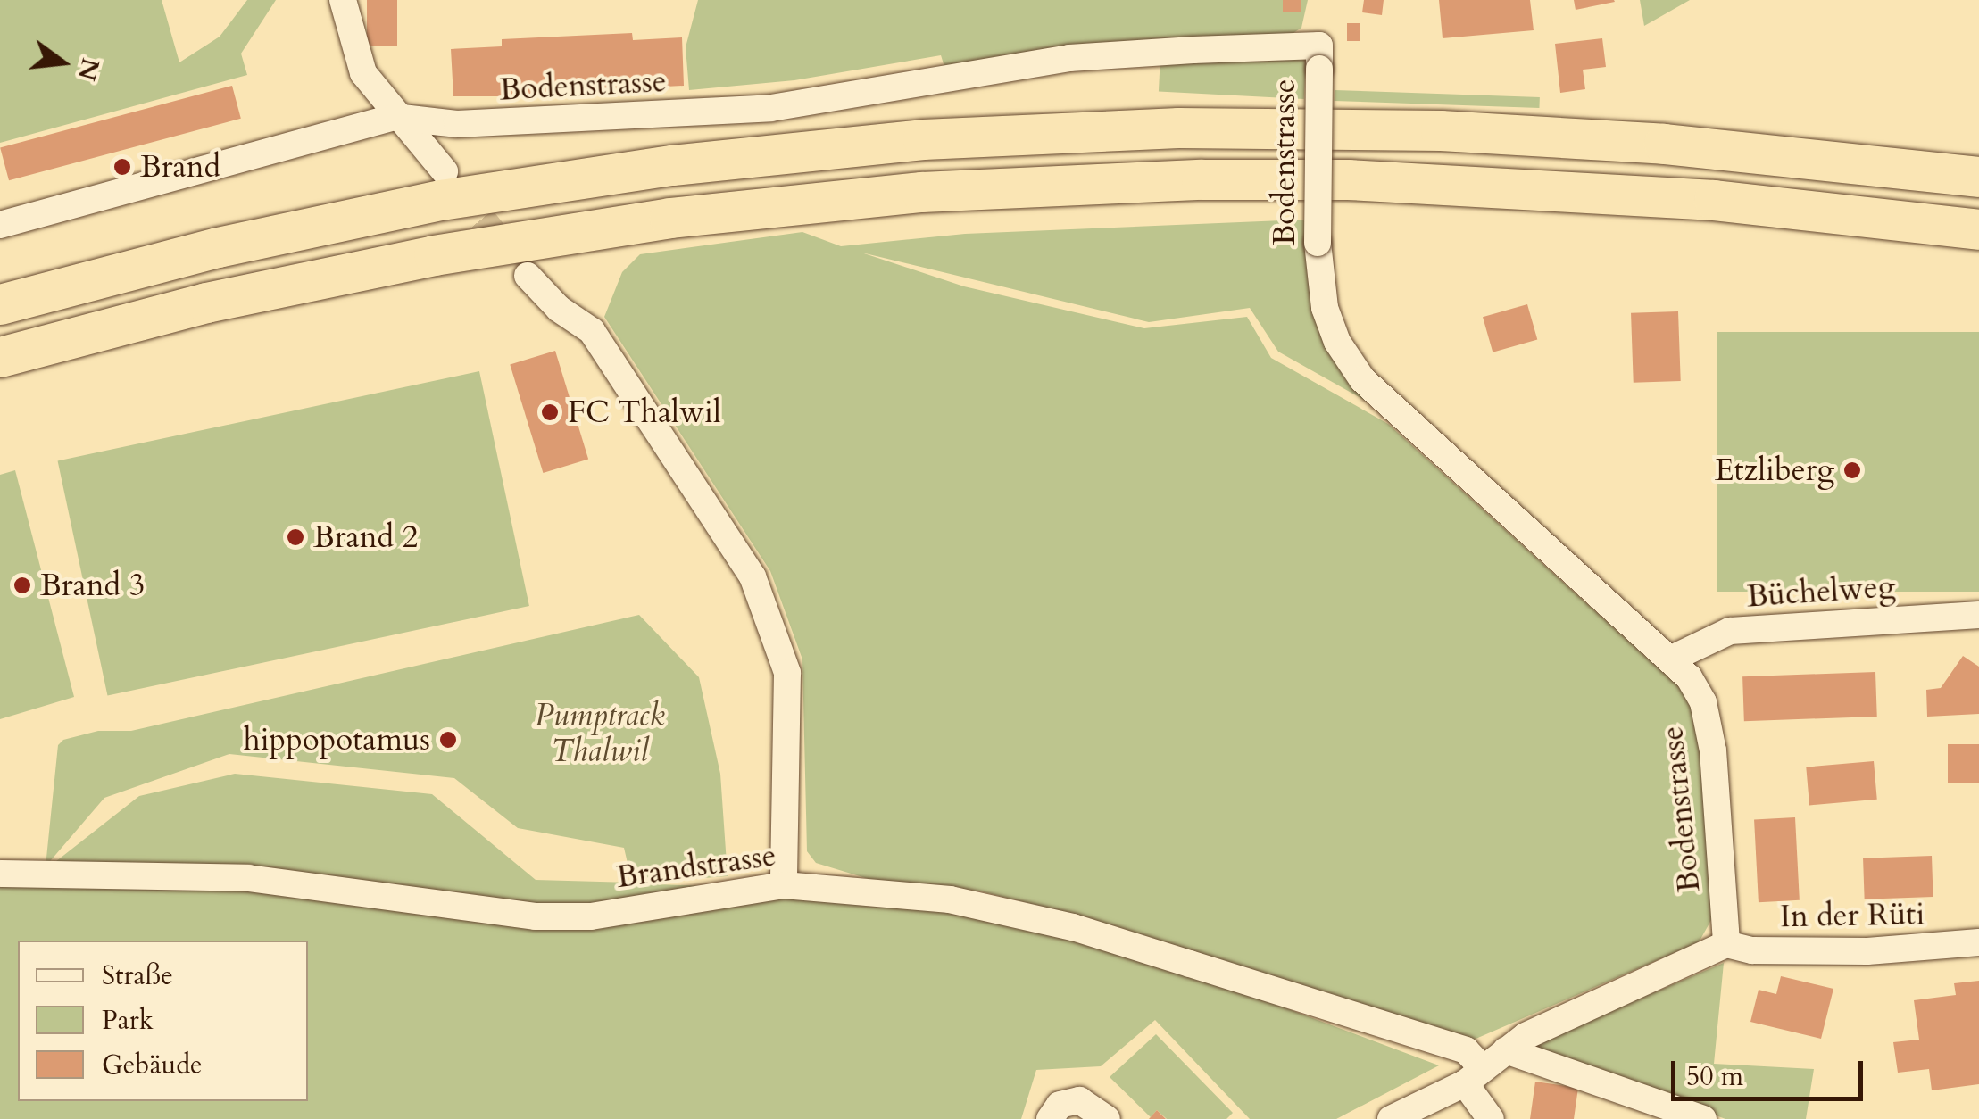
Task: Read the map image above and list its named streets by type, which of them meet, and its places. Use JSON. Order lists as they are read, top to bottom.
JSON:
{
  "streets": {
    "street": [
      "Bodenstrasse",
      "Büchelweg",
      "Brandstrasse",
      "In der Rüti"
    ]
  },
  "crossings": [
    ["Bodenstrasse", "Büchelweg"],
    ["Bodenstrasse", "In der Rüti"]
  ],
  "parks": ["Pumptrack Thalwil"],
  "places": [
    "Brand",
    "FC Thalwil",
    "Etzliberg",
    "Brand 2",
    "Brand 3",
    "hippopotamus"
  ],
  "legend": ["Straße", "Park", "Gebäude"],
  "scale_bar": "50 m",
  "north": "right"
}
